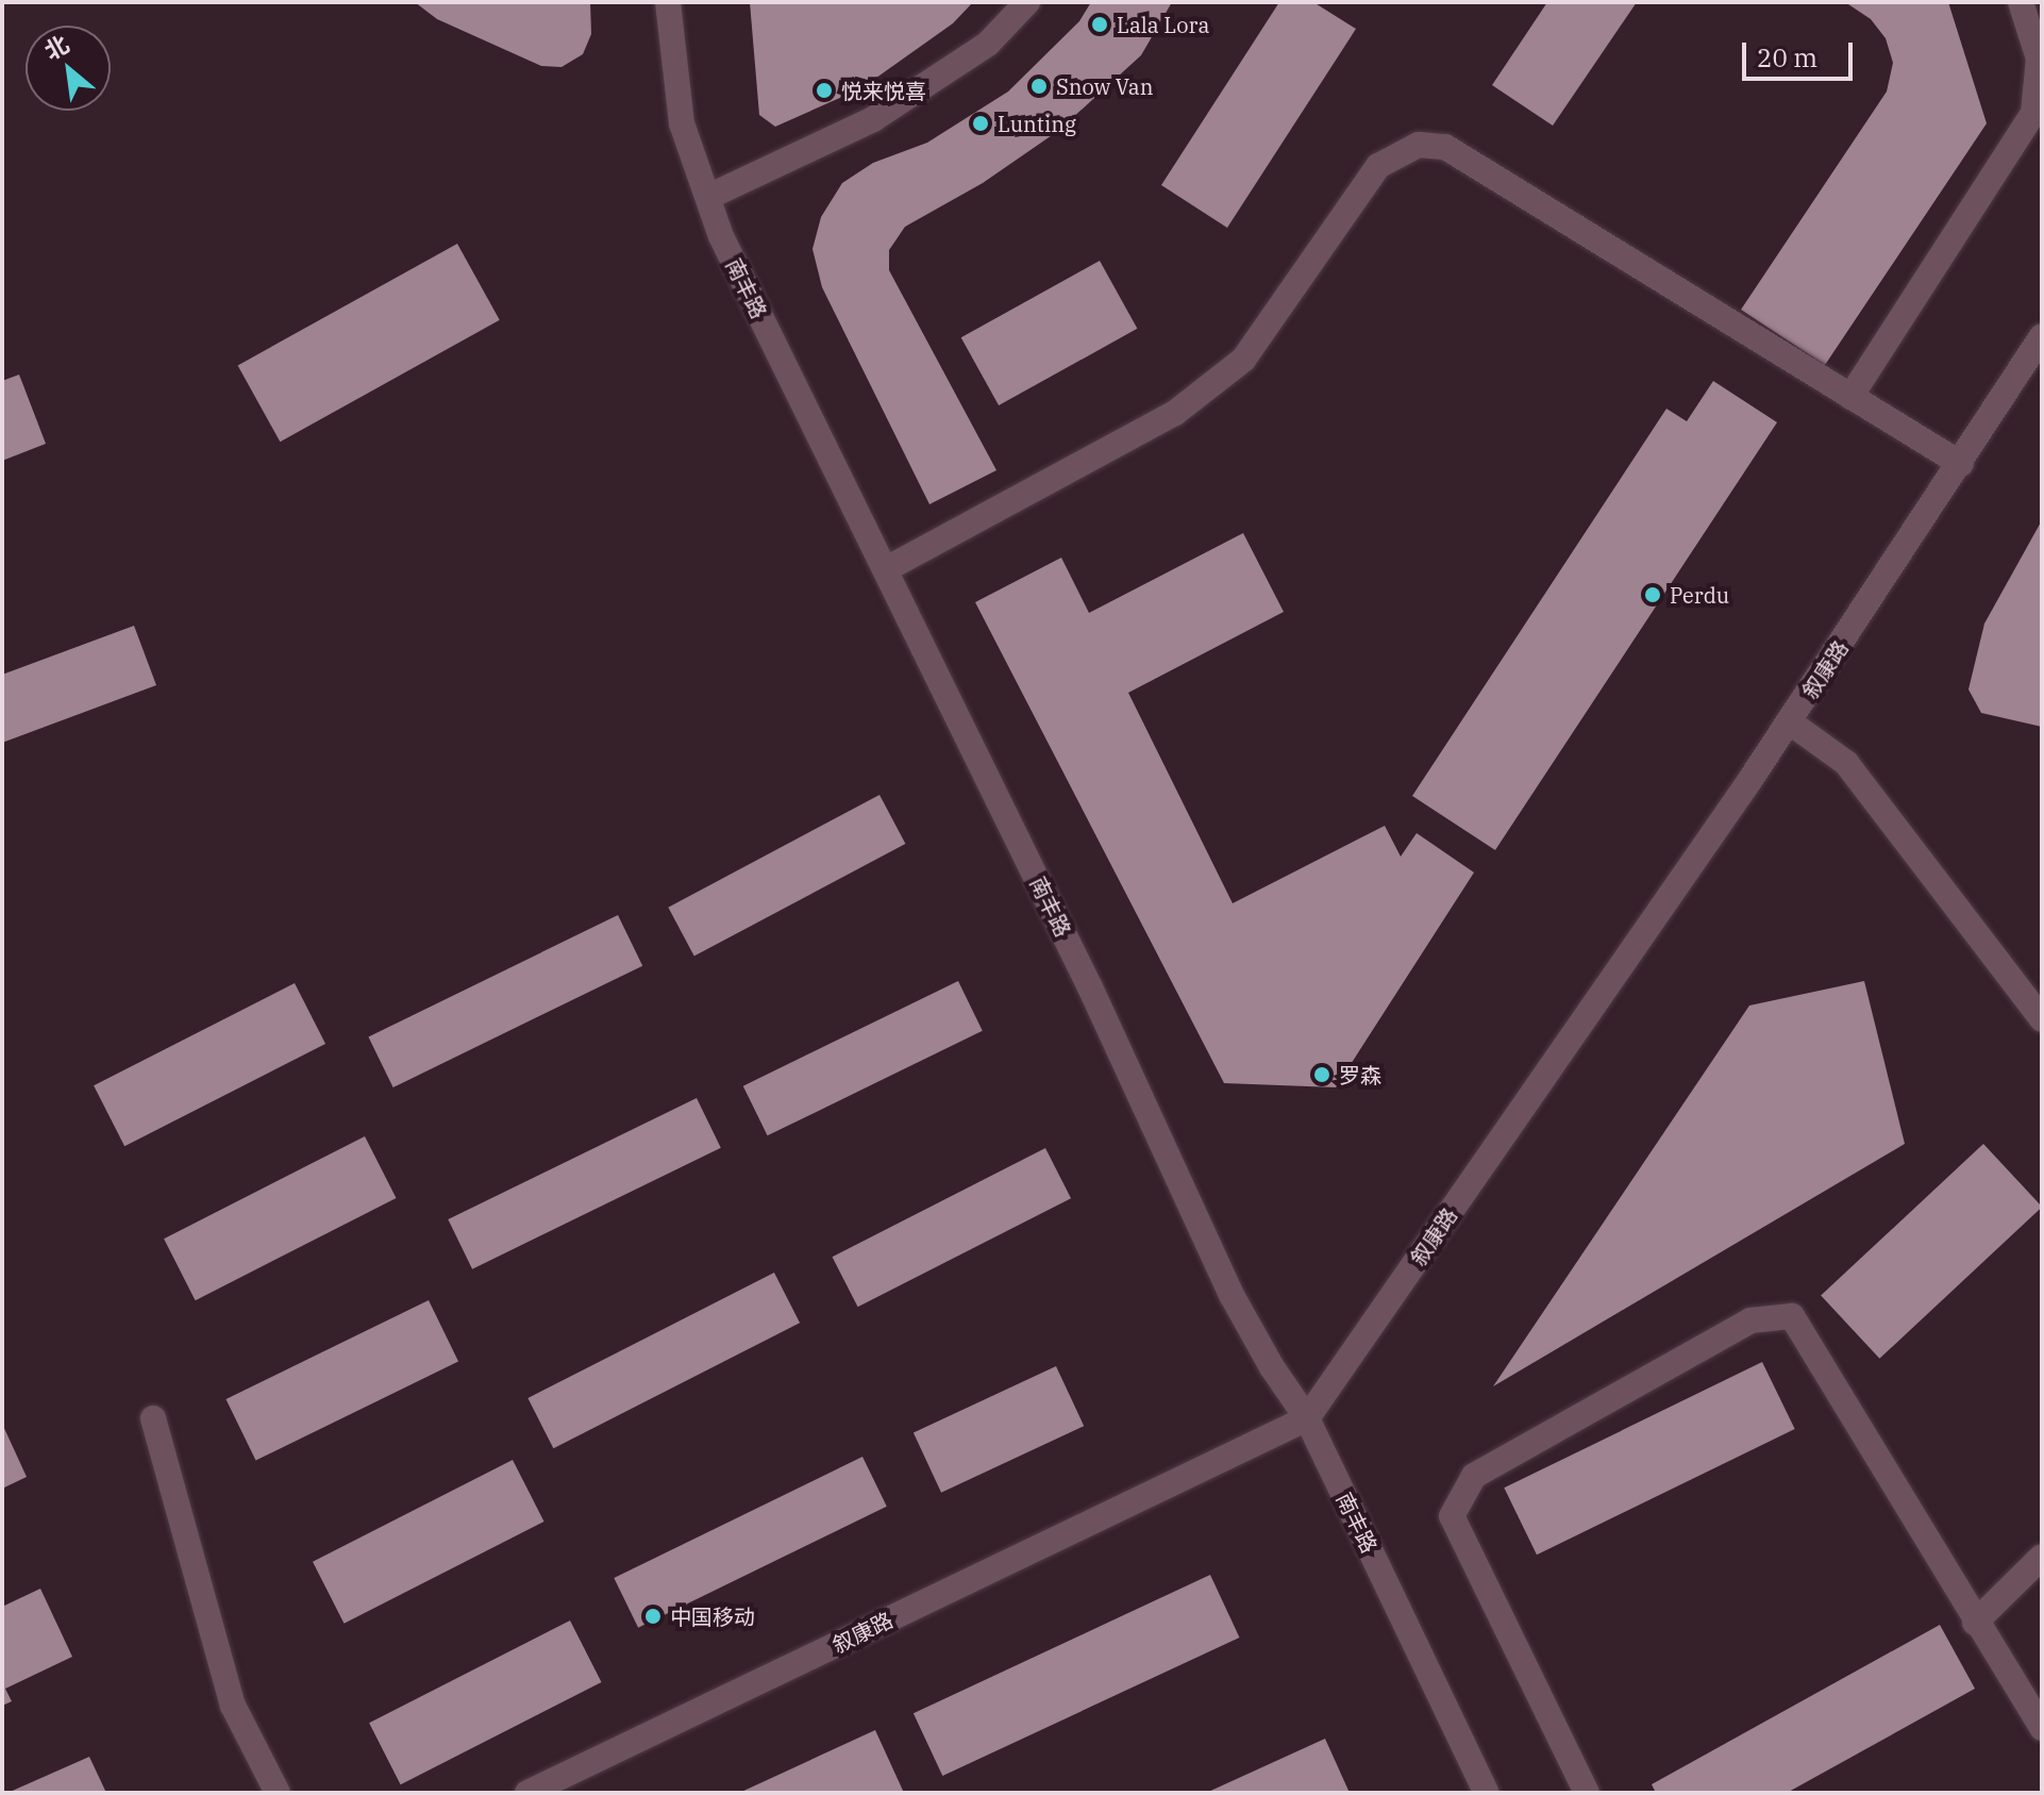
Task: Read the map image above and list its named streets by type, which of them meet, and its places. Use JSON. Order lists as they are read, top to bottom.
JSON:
{
  "streets": {
    "street": ["南丰路", "叙康路"]
  },
  "crossings": [
    ["南丰路", "叙康路"]
  ],
  "places": [
    "Lala Lora",
    "Snow Van",
    "悦来悦喜",
    "Lunting",
    "Perdu",
    "罗森",
    "中国移动"
  ],
  "scale_bar": "20 m",
  "north": "top left"
}
